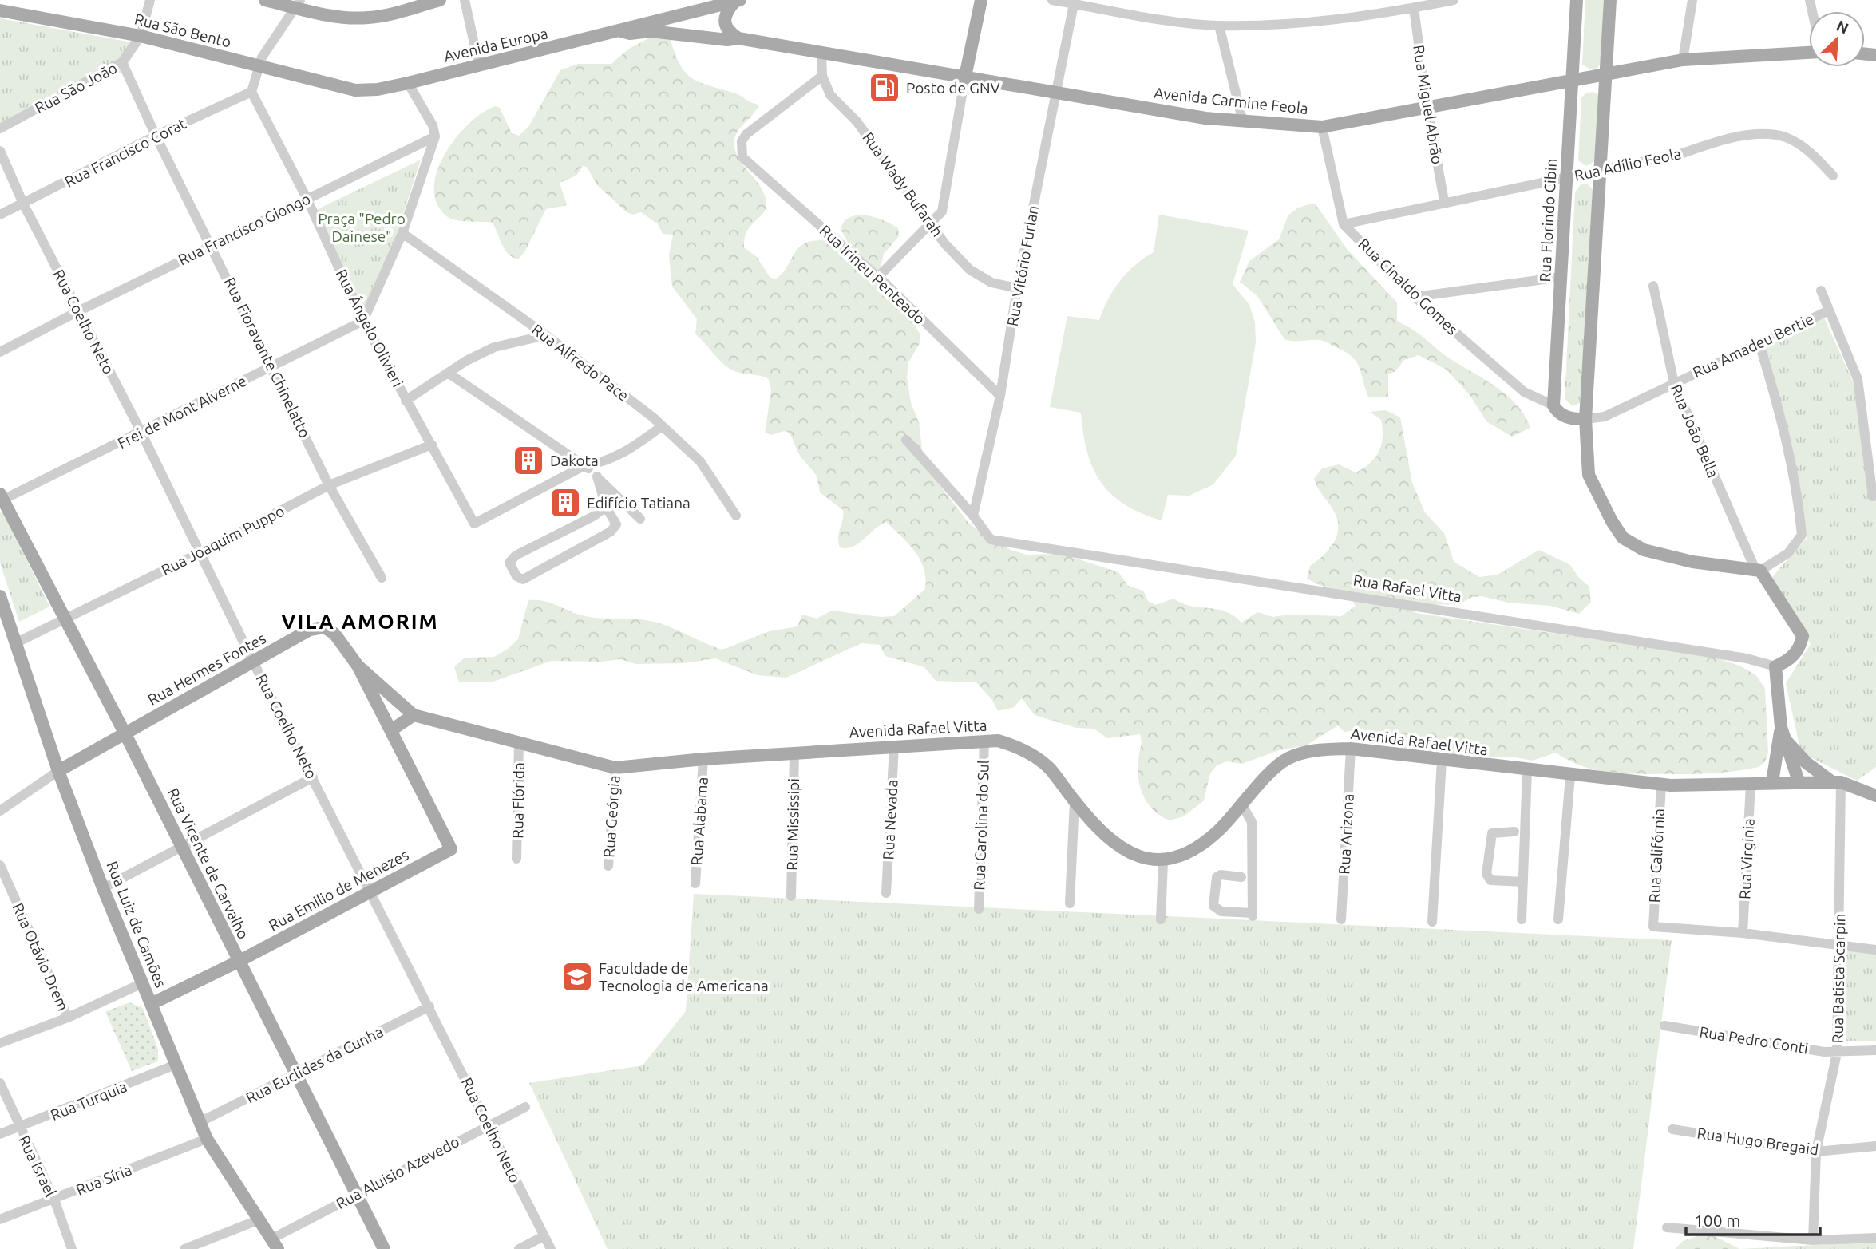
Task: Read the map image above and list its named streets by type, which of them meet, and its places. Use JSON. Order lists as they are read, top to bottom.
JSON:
{
  "streets": {
    "main road": [
      "Rua São Bento",
      "Avenida Europa",
      "Avenida Carmine Feola",
      "Rua Florindo Cibin",
      "Rua Hermes Fontes",
      "Avenida Rafael Vitta",
      "Rua Vicente de Carvalho",
      "Rua Emilio de Menezes",
      "Rua Luiz de Camões"
    ],
    "street": [
      "Rua São João",
      "Rua Miguel Abrão",
      "Rua Francisco Corat",
      "Rua Adílio Feola",
      "Rua Wady Bufarah",
      "Rua Francisco Giongo",
      "Rua Vitório Furlan",
      "Rua Irineu Penteado",
      "Rua Cinaldo Gomes",
      "Rua Coelho Neto",
      "Rua Ângelo Olivieri",
      "Rua Amadeu Bertie",
      "Rua Fioravante Chinelatto",
      "Rua Alfredo Pace",
      "Frei de Mont Alverne",
      "Rua João Bella",
      "Rua Joaquim Puppo",
      "Rua Rafael Vitta",
      "Rua Flórida",
      "Rua Geórgia",
      "Rua Nevada",
      "Rua Alabama",
      "Rua Mississipi",
      "Rua Carolina do Sul",
      "Rua Arizona",
      "Rua Califórnia",
      "Rua Virginia",
      "Rua Otávio Drem",
      "Rua Batista Scarpin",
      "Rua Pedro Conti",
      "Rua Euclides da Cunha",
      "Rua Turquia",
      "Rua Hugo Bregaid",
      "Rua Israel",
      "Rua Aluisio Azevedo",
      "Rua Síria"
    ]
  },
  "crossings": [
    ["Rua São Bento", "Avenida Europa"],
    ["Rua São Bento", "Rua São João"],
    ["Avenida Europa", "Avenida Carmine Feola"],
    ["Rua São João", "Rua Fioravante Chinelatto"],
    ["Avenida Carmine Feola", "Rua Miguel Abrão"],
    ["Avenida Carmine Feola", "Rua Wady Bufarah"],
    ["Avenida Carmine Feola", "Rua Florindo Cibin"],
    ["Avenida Carmine Feola", "Rua Vitório Furlan"],
    ["Rua Miguel Abrão", "Rua Adílio Feola"],
    ["Rua Francisco Corat", "Rua Coelho Neto"],
    ["Rua Francisco Corat", "Rua Ângelo Olivieri"],
    ["Rua Francisco Corat", "Rua Fioravante Chinelatto"],
    ["Rua Adílio Feola", "Rua Florindo Cibin"],
    ["Rua Adílio Feola", "Rua Cinaldo Gomes"],
    ["Rua Wady Bufarah", "Rua Vitório Furlan"],
    ["Rua Wady Bufarah", "Rua Irineu Penteado"],
    ["Rua Florindo Cibin", "Rua Cinaldo Gomes"],
    ["Rua Francisco Giongo", "Rua Coelho Neto"],
    ["Rua Francisco Giongo", "Rua Ângelo Olivieri"],
    ["Rua Francisco Giongo", "Rua Fioravante Chinelatto"],
    ["Rua Vitório Furlan", "Rua Irineu Penteado"],
    ["Rua Vitório Furlan", "Rua Rafael Vitta"],
    ["Rua Coelho Neto", "Frei de Mont Alverne"],
    ["Rua Coelho Neto", "Rua Joaquim Puppo"],
    ["Rua Coelho Neto", "Rua Hermes Fontes"],
    ["Rua Coelho Neto", "Rua Emilio de Menezes"],
    ["Rua Coelho Neto", "Rua Euclides da Cunha"],
    ["Rua Coelho Neto", "Rua Aluisio Azevedo"],
    ["Rua Ângelo Olivieri", "Frei de Mont Alverne"],
    ["Rua Ângelo Olivieri", "Rua Joaquim Puppo"],
    ["Rua Amadeu Bertie", "Rua João Bella"],
    ["Rua Fioravante Chinelatto", "Frei de Mont Alverne"],
    ["Rua Fioravante Chinelatto", "Rua Joaquim Puppo"],
    ["Frei de Mont Alverne", "Rua Vicente de Carvalho"],
    ["Rua Joaquim Puppo", "Rua Vicente de Carvalho"],
    ["Rua Joaquim Puppo", "Rua Luiz de Camões"],
    ["Rua Hermes Fontes", "Avenida Rafael Vitta"],
    ["Rua Hermes Fontes", "Rua Vicente de Carvalho"],
    ["Rua Hermes Fontes", "Rua Emilio de Menezes"],
    ["Rua Hermes Fontes", "Rua Luiz de Camões"],
    ["Avenida Rafael Vitta", "Rua Flórida"],
    ["Avenida Rafael Vitta", "Rua Geórgia"],
    ["Avenida Rafael Vitta", "Rua Nevada"],
    ["Avenida Rafael Vitta", "Rua Alabama"],
    ["Avenida Rafael Vitta", "Rua Mississipi"],
    ["Avenida Rafael Vitta", "Rua Carolina do Sul"],
    ["Avenida Rafael Vitta", "Rua Arizona"],
    ["Avenida Rafael Vitta", "Rua Califórnia"],
    ["Avenida Rafael Vitta", "Rua Virginia"],
    ["Avenida Rafael Vitta", "Rua Batista Scarpin"],
    ["Rua Califórnia", "Rua Virginia"],
    ["Rua Vicente de Carvalho", "Rua Emilio de Menezes"],
    ["Rua Vicente de Carvalho", "Rua Euclides da Cunha"],
    ["Rua Vicente de Carvalho", "Rua Aluisio Azevedo"],
    ["Rua Emilio de Menezes", "Rua Luiz de Camões"],
    ["Rua Luiz de Camões", "Rua Euclides da Cunha"],
    ["Rua Luiz de Camões", "Rua Turquia"],
    ["Rua Luiz de Camões", "Rua Aluisio Azevedo"],
    ["Rua Luiz de Camões", "Rua Síria"],
    ["Rua Batista Scarpin", "Rua Pedro Conti"],
    ["Rua Batista Scarpin", "Rua Hugo Bregaid"],
    ["Rua Turquia", "Rua Israel"],
    ["Rua Israel", "Rua Síria"]
  ],
  "districts": ["VILA AMORIM"],
  "parks": ["Praça \"Pedro Dainese\""],
  "places": {
    "fuel station": ["Posto de GNV"],
    "building": ["Dakota", "Edifício Tatiana"],
    "school or university": ["Faculdade de Tecnologia de Americana"]
  },
  "scale_bar": "100 m",
  "north": "top right"
}
